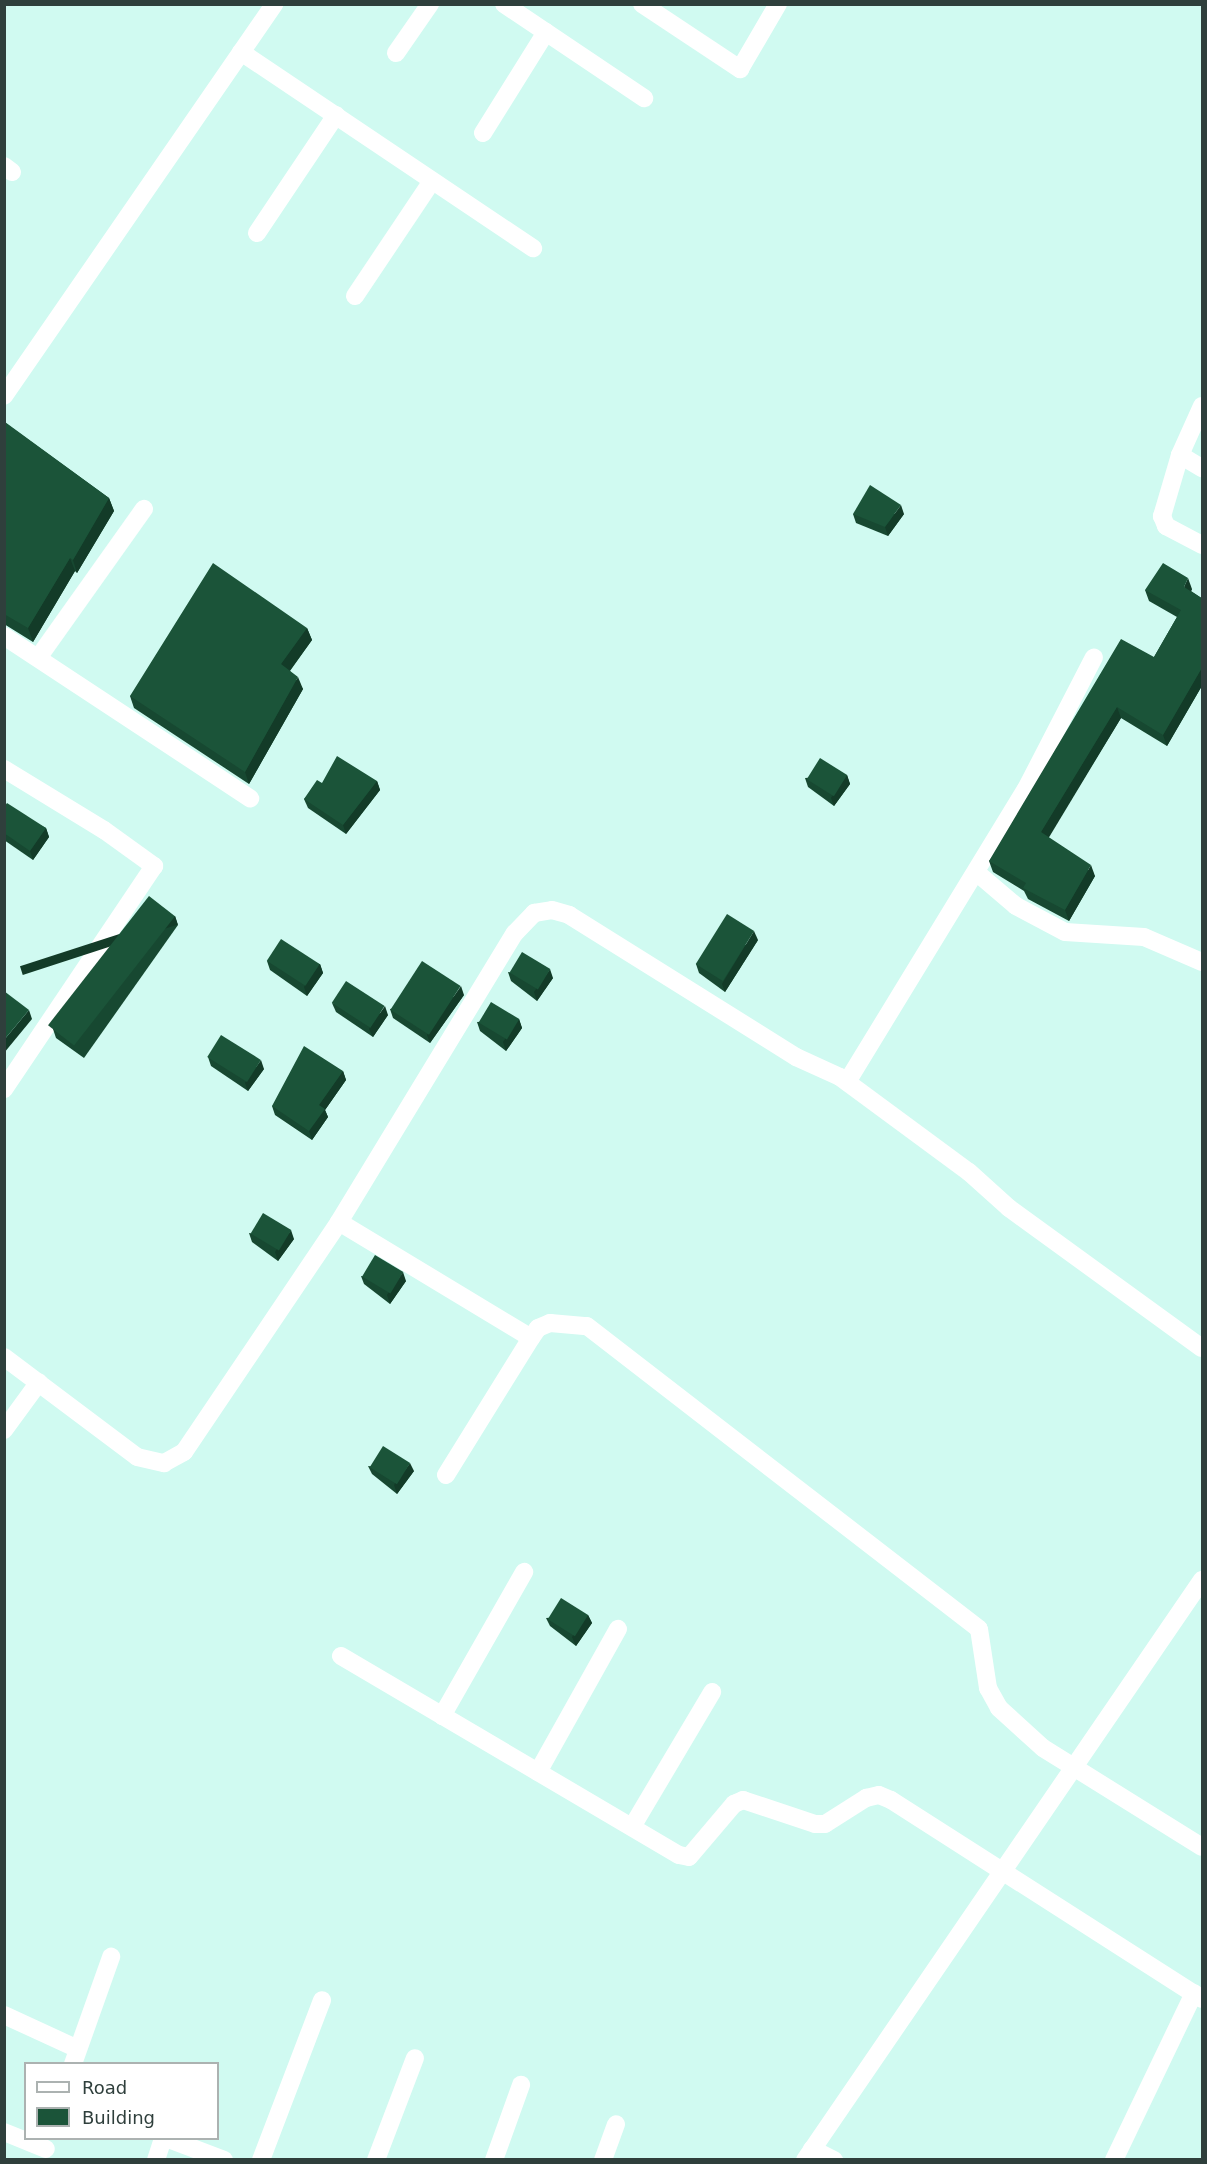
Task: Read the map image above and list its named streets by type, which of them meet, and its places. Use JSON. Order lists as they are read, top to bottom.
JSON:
{
  "legend": ["Road", "Building"]
}
